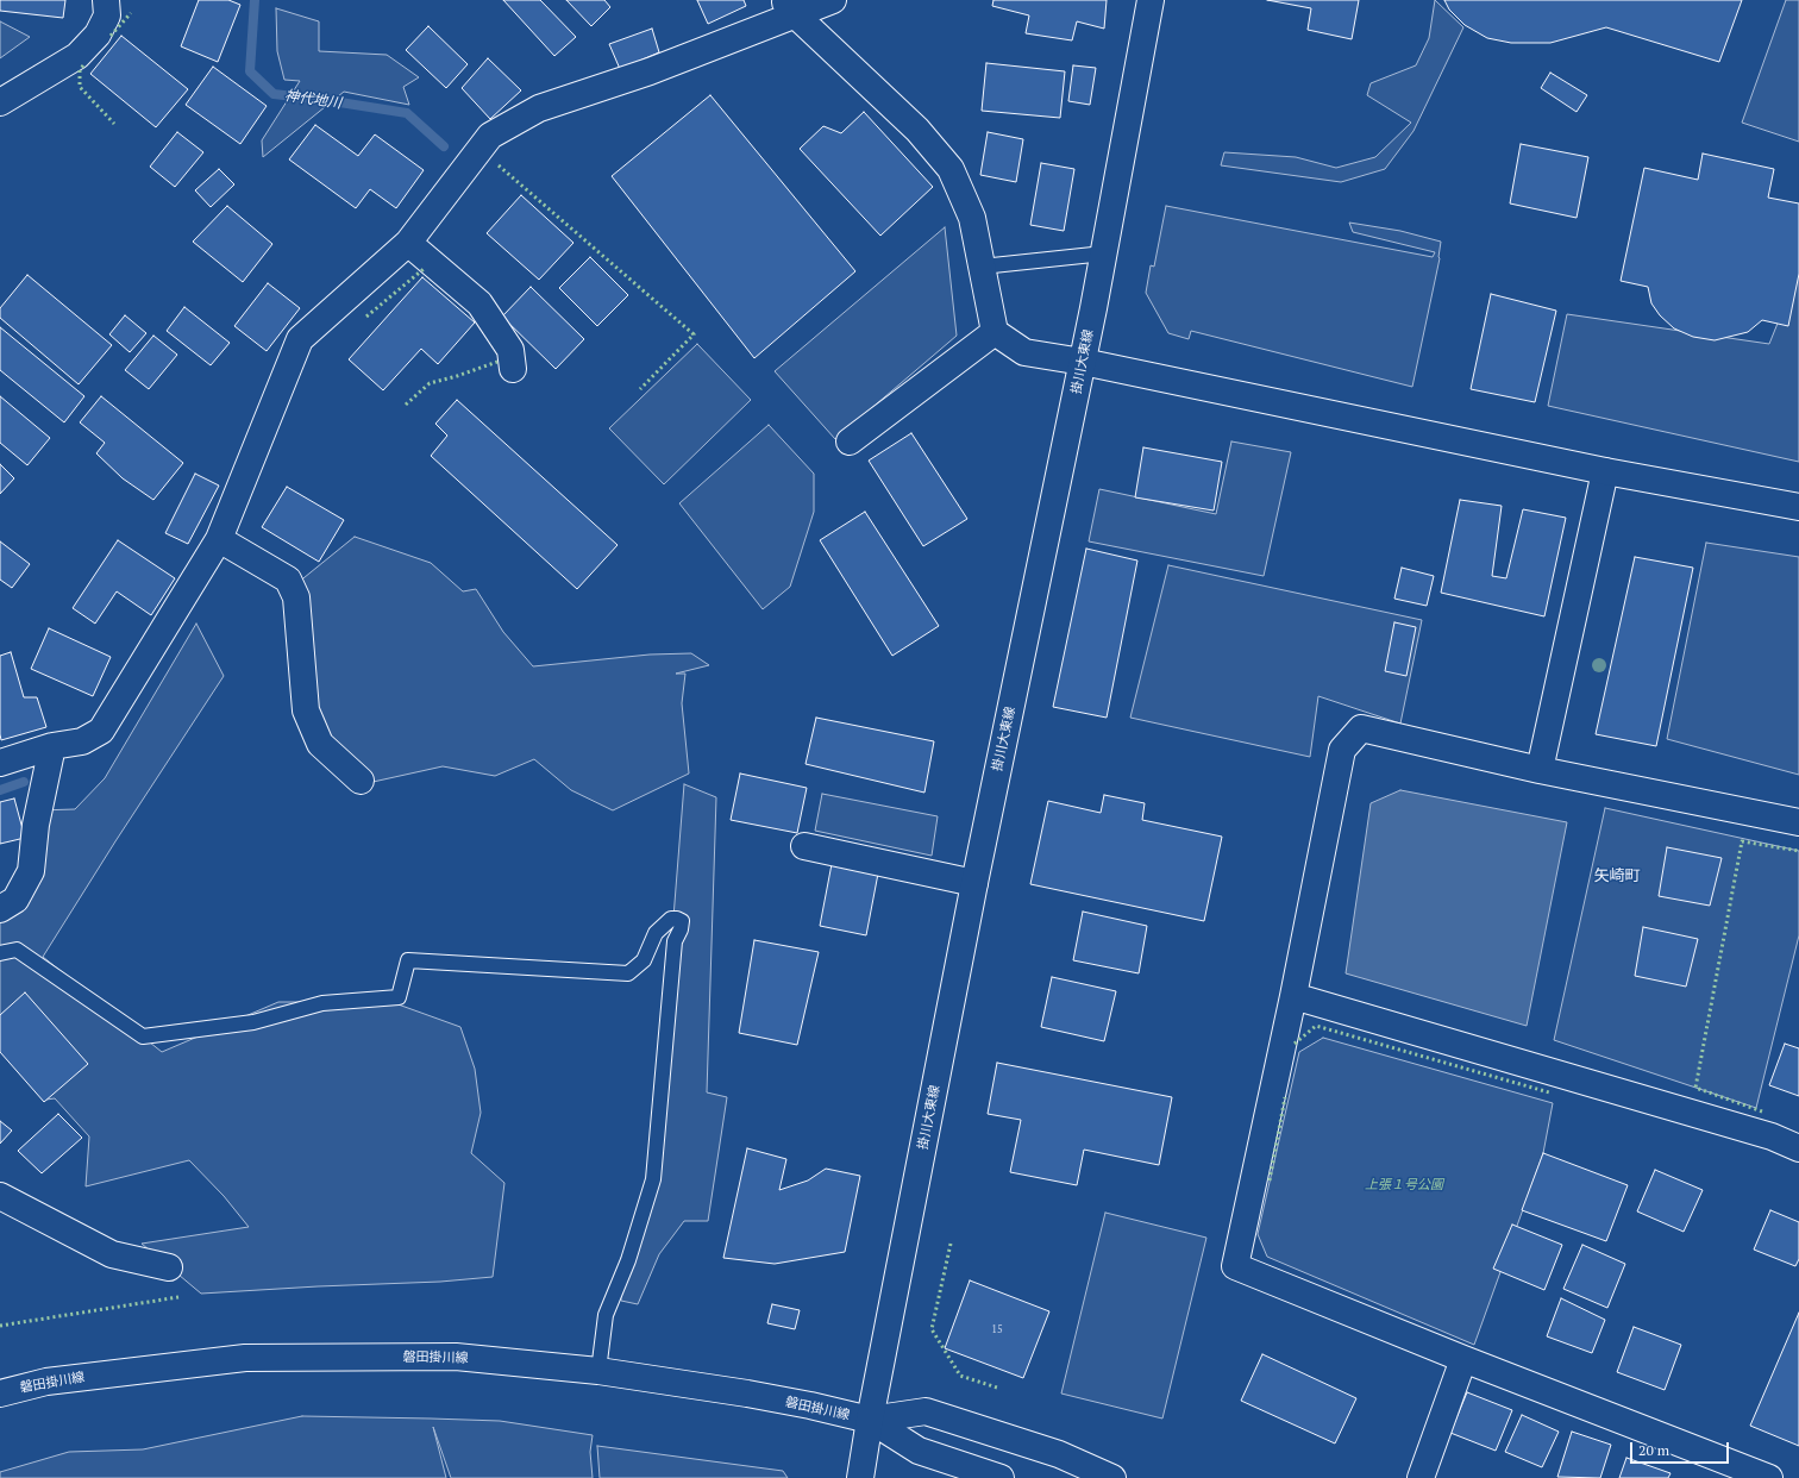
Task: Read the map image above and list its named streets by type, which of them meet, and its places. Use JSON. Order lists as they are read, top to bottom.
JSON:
{
  "streets": {
    "street": ["掛川大東線", "磐田掛川線"]
  },
  "crossings": [
    ["掛川大東線", "磐田掛川線"]
  ],
  "districts": ["矢崎町"],
  "water": ["神代地川"],
  "parks": ["上張１号公園"],
  "house_numbers": ["15"],
  "scale_bar": "20 m"
}
